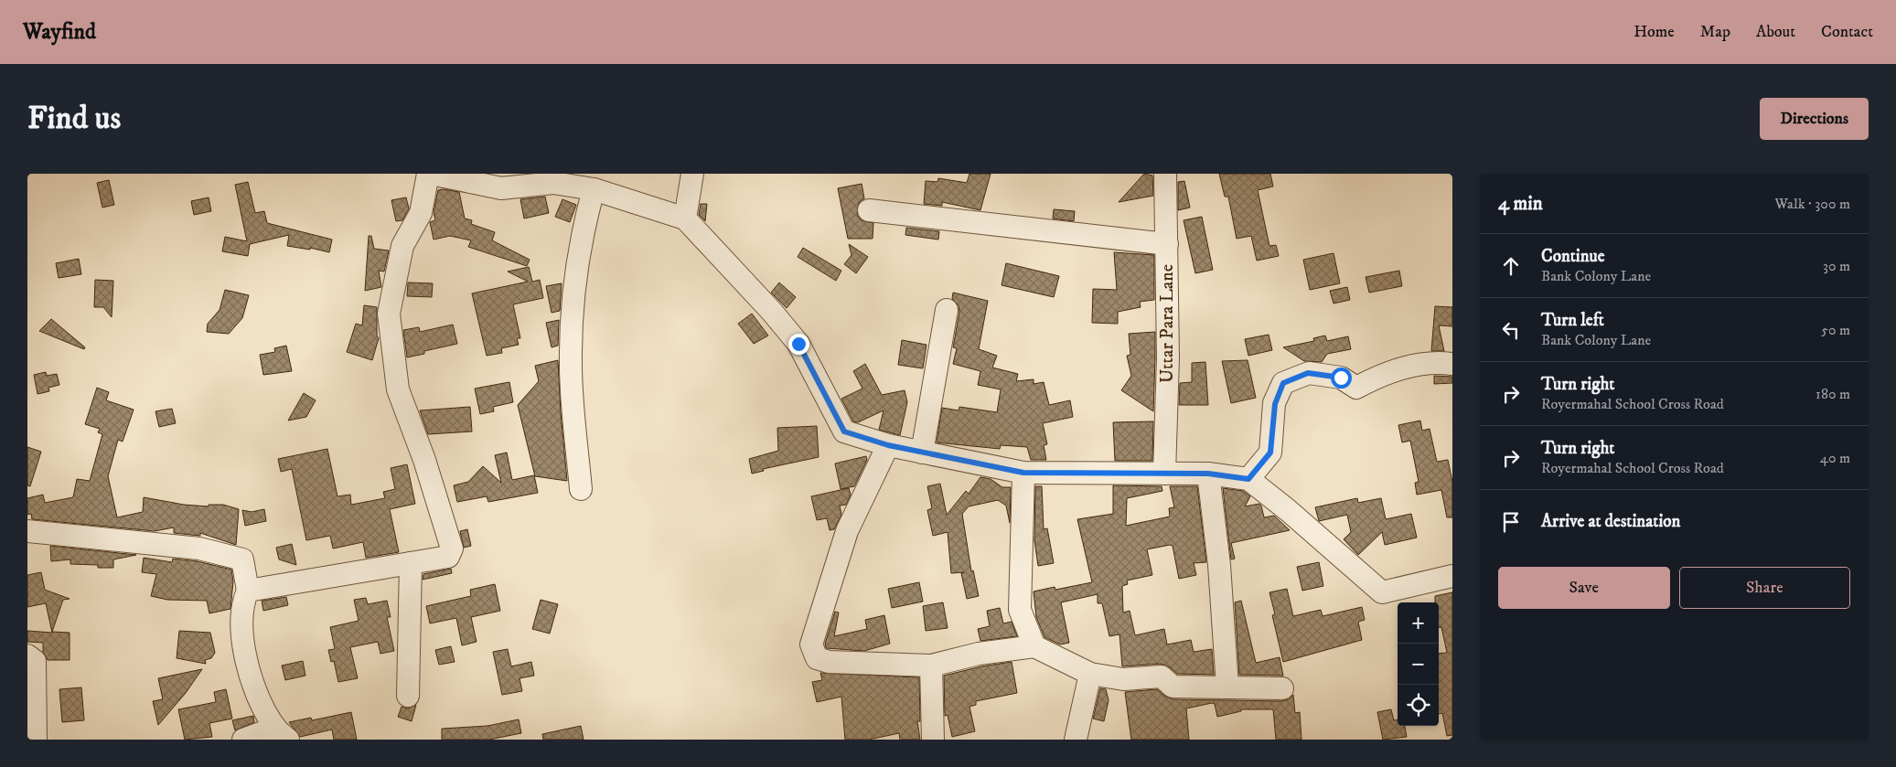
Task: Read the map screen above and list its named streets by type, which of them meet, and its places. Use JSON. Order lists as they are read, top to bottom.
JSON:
{
  "streets": {
    "street": ["Uttar Para Lane"]
  },
  "page": {
    "header": "Wayfind",
    "nav": [
      "Home",
      "Map",
      "About",
      "Contact"
    ],
    "buttons": [
      "Directions",
      ["Save", "Share"]
    ],
    "title": "Find us",
    "heading": ["4 min", "Walk · 300 m"],
    "list": [
      ["Continue", "Bank Colony Lane", "30 m"],
      ["Turn left", "Bank Colony Lane", "50 m"],
      ["Turn right", "Royermahal School Cross Road", "180 m"],
      ["Turn right", "Royermahal School Cross Road", "40 m"],
      "Arrive at destination"
    ],
    "map_buttons": ["+", "−"]
  }
}
